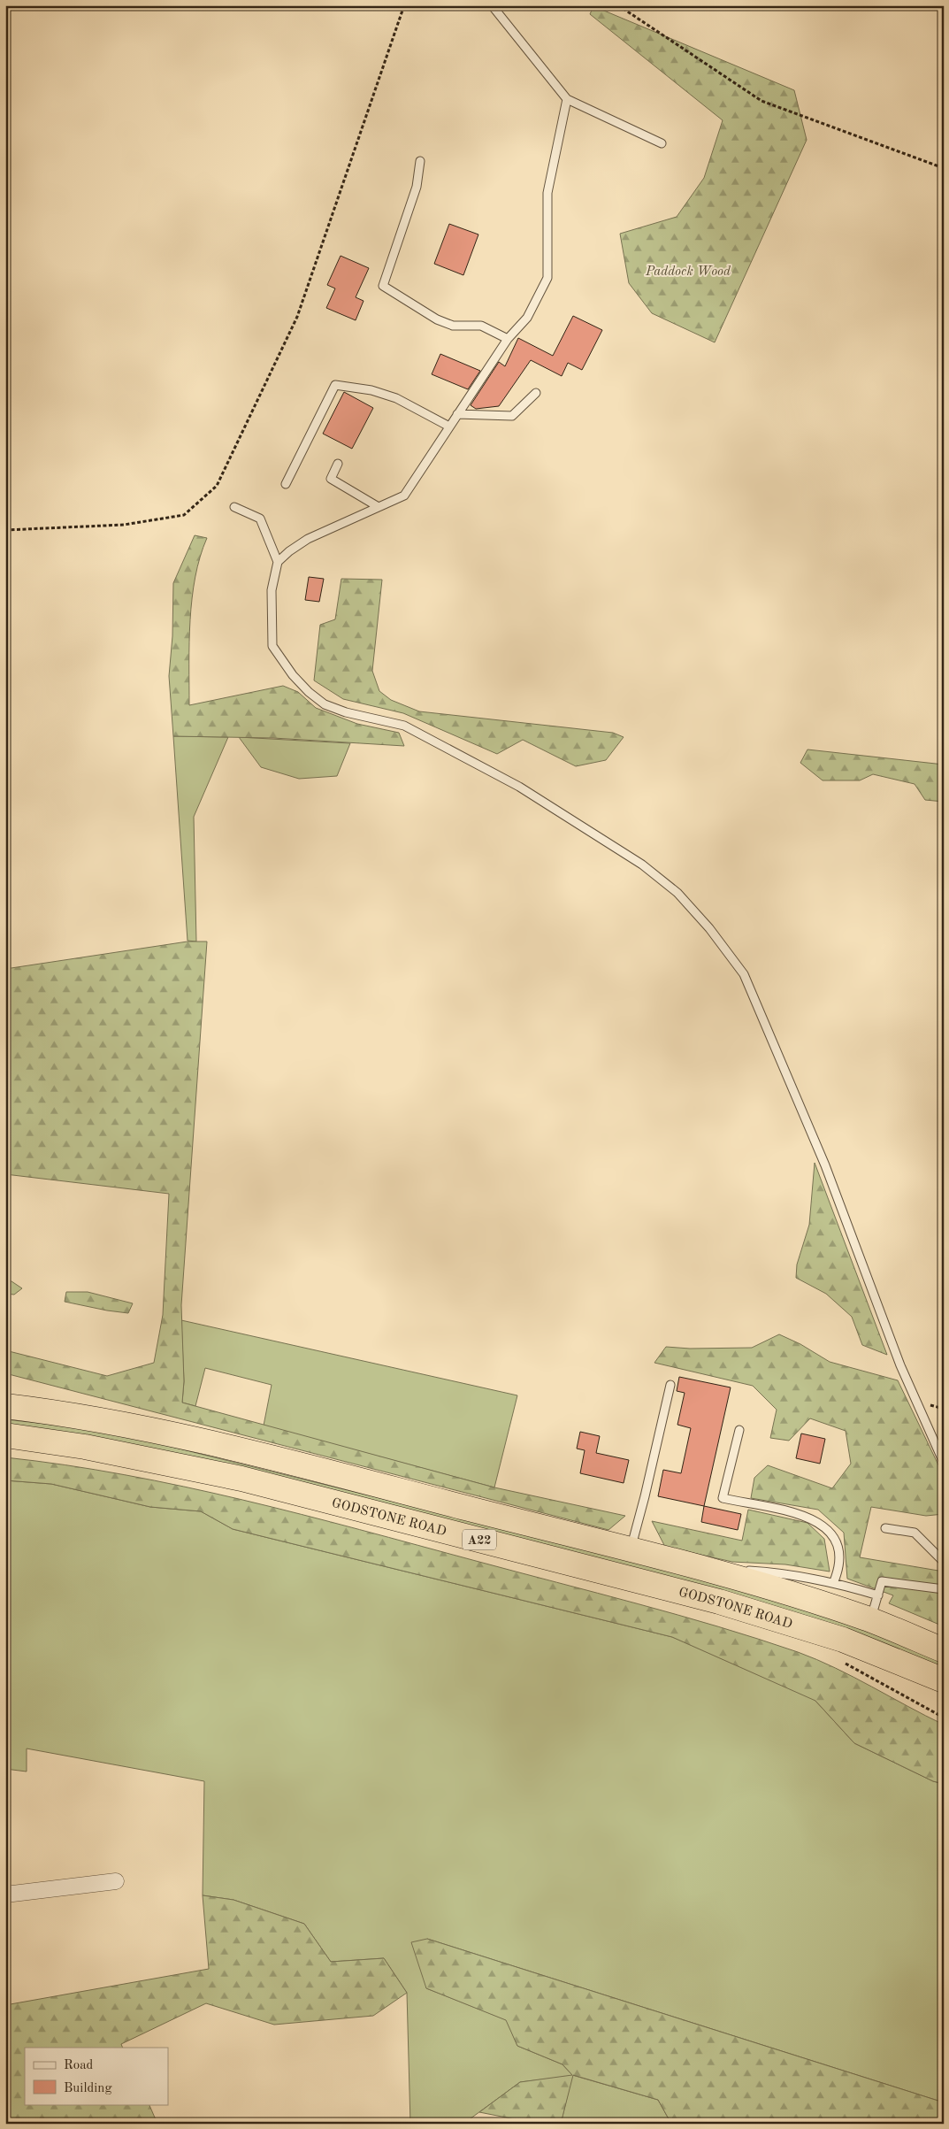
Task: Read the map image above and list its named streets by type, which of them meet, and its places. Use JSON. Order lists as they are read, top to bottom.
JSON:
{
  "streets": {
    "highway": ["GODSTONE ROAD", "A22"]
  },
  "parks": ["Paddock Wood"],
  "legend": ["Road", "Building"]
}
